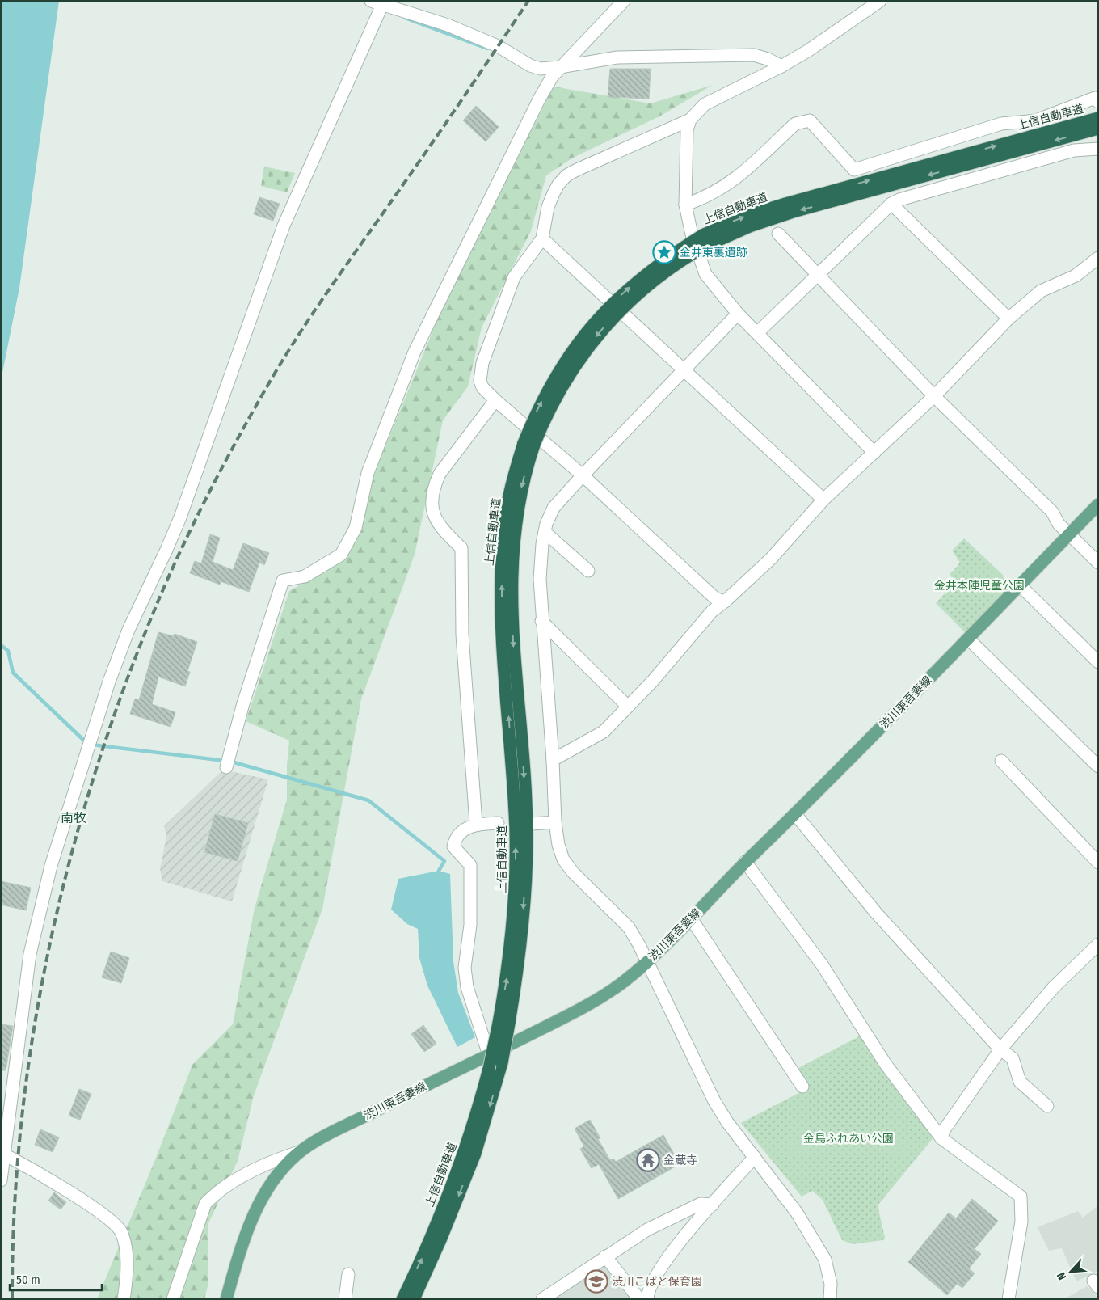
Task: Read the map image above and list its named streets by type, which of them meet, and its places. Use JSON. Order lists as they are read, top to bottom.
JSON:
{
  "streets": {
    "highway": ["上信自動車道"],
    "main road": ["渋川東吾妻線"]
  },
  "districts": ["南牧"],
  "parks": ["金井本陣児童公園", "金島ふれあい公園"],
  "places": {
    "place": ["金井東裏遺跡"],
    "temple": ["金蔵寺"],
    "school or university": ["渋川こばと保育園"]
  },
  "scale_bar": "50 m",
  "north": "bottom left"
}
